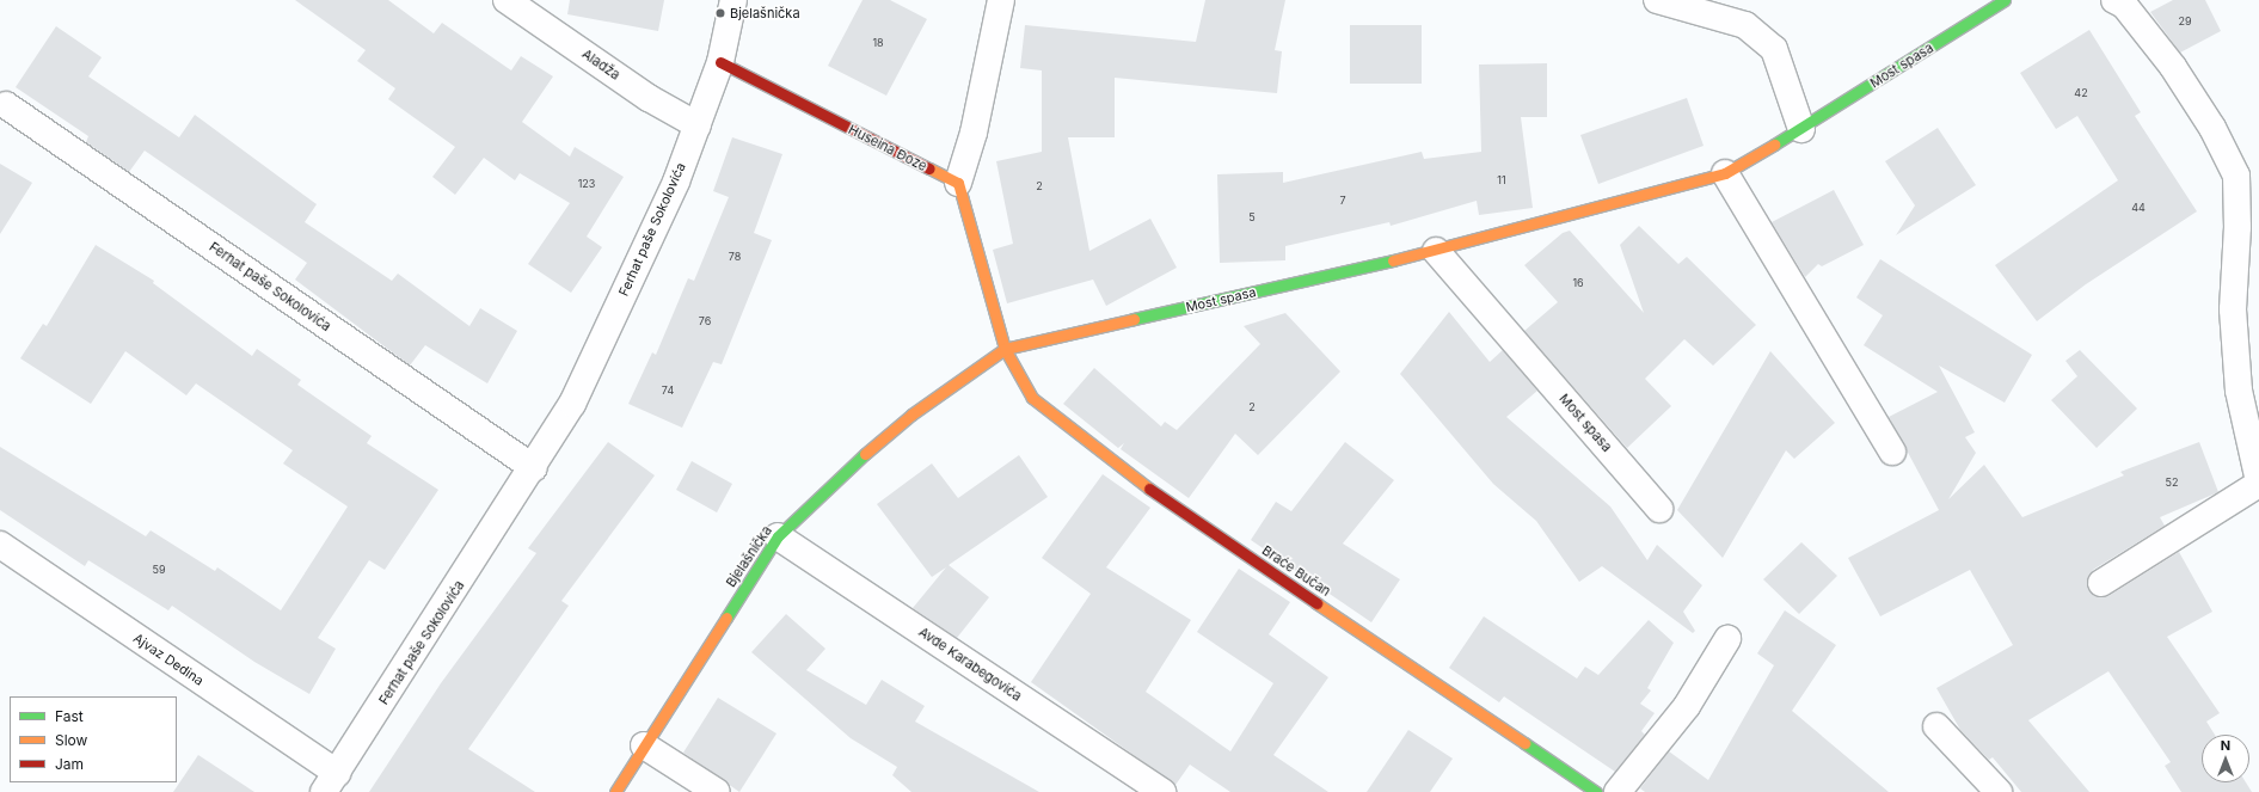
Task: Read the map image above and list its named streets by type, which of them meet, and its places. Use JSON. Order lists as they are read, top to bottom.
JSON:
{
  "streets": {
    "street": [
      "Aladža",
      "Most spasa",
      "Huseina Đoze",
      "Ferhat paše Sokolovića",
      "Bjelašnička",
      "Braće Bučan",
      "Ajvaz Dedina",
      "Avde Karabegovića"
    ]
  },
  "crossings": [
    ["Aladža", "Ferhat paše Sokolovića"],
    ["Most spasa", "Bjelašnička"],
    ["Most spasa", "Braće Bučan"],
    ["Huseina Đoze", "Ferhat paše Sokolovića"],
    ["Ferhat paše Sokolovića", "Ajvaz Dedina"],
    ["Bjelašnička", "Braće Bučan"],
    ["Bjelašnička", "Avde Karabegovića"]
  ],
  "places": ["Bjelašnička"],
  "house_numbers": [
    "29",
    "18",
    "42",
    "11",
    "123",
    "2",
    "7",
    "44",
    "5",
    "78",
    "16",
    "76",
    "74",
    "2",
    "52",
    "59"
  ],
  "legend": ["Fast", "Slow", "Jam"],
  "north": "top"
}
